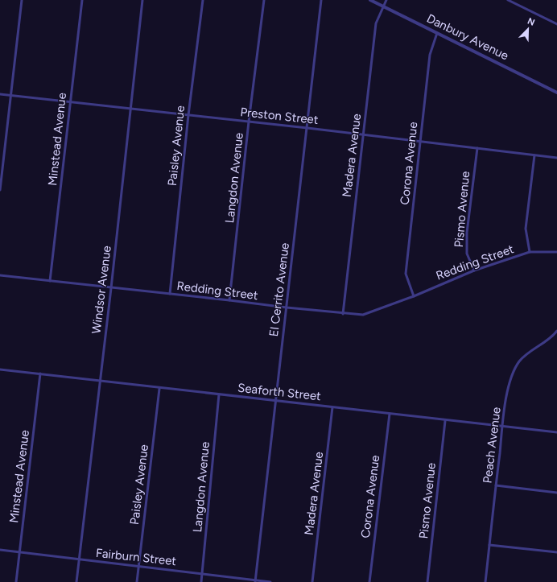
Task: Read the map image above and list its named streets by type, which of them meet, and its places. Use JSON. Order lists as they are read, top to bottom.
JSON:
{
  "streets": {
    "street": [
      "Danbury Avenue",
      "Preston Street",
      "Minstead Avenue",
      "Paisley Avenue",
      "Madera Avenue",
      "Corona Avenue",
      "Langdon Avenue",
      "Pismo Avenue",
      "Redding Street",
      "Windsor Avenue",
      "El Cerrito Avenue",
      "Seaforth Street",
      "Peach Avenue",
      "Fairburn Street"
    ]
  },
  "crossings": [
    ["Danbury Avenue", "Madera Avenue"],
    ["Danbury Avenue", "Corona Avenue"],
    ["Preston Street", "Minstead Avenue"],
    ["Preston Street", "Paisley Avenue"],
    ["Preston Street", "Madera Avenue"],
    ["Preston Street", "Corona Avenue"],
    ["Preston Street", "Langdon Avenue"],
    ["Preston Street", "Pismo Avenue"],
    ["Preston Street", "Windsor Avenue"],
    ["Preston Street", "El Cerrito Avenue"],
    ["Minstead Avenue", "Redding Street"],
    ["Minstead Avenue", "Seaforth Street"],
    ["Minstead Avenue", "Fairburn Street"],
    ["Paisley Avenue", "Redding Street"],
    ["Paisley Avenue", "Seaforth Street"],
    ["Paisley Avenue", "Fairburn Street"],
    ["Madera Avenue", "Redding Street"],
    ["Madera Avenue", "Seaforth Street"],
    ["Corona Avenue", "Redding Street"],
    ["Corona Avenue", "Seaforth Street"],
    ["Langdon Avenue", "Redding Street"],
    ["Langdon Avenue", "Seaforth Street"],
    ["Langdon Avenue", "Fairburn Street"],
    ["Pismo Avenue", "Redding Street"],
    ["Pismo Avenue", "Seaforth Street"],
    ["Redding Street", "Windsor Avenue"],
    ["Redding Street", "El Cerrito Avenue"],
    ["Windsor Avenue", "Seaforth Street"],
    ["Windsor Avenue", "Fairburn Street"],
    ["El Cerrito Avenue", "Seaforth Street"],
    ["El Cerrito Avenue", "Fairburn Street"],
    ["Seaforth Street", "Peach Avenue"]
  ],
  "north": "top right"
}
